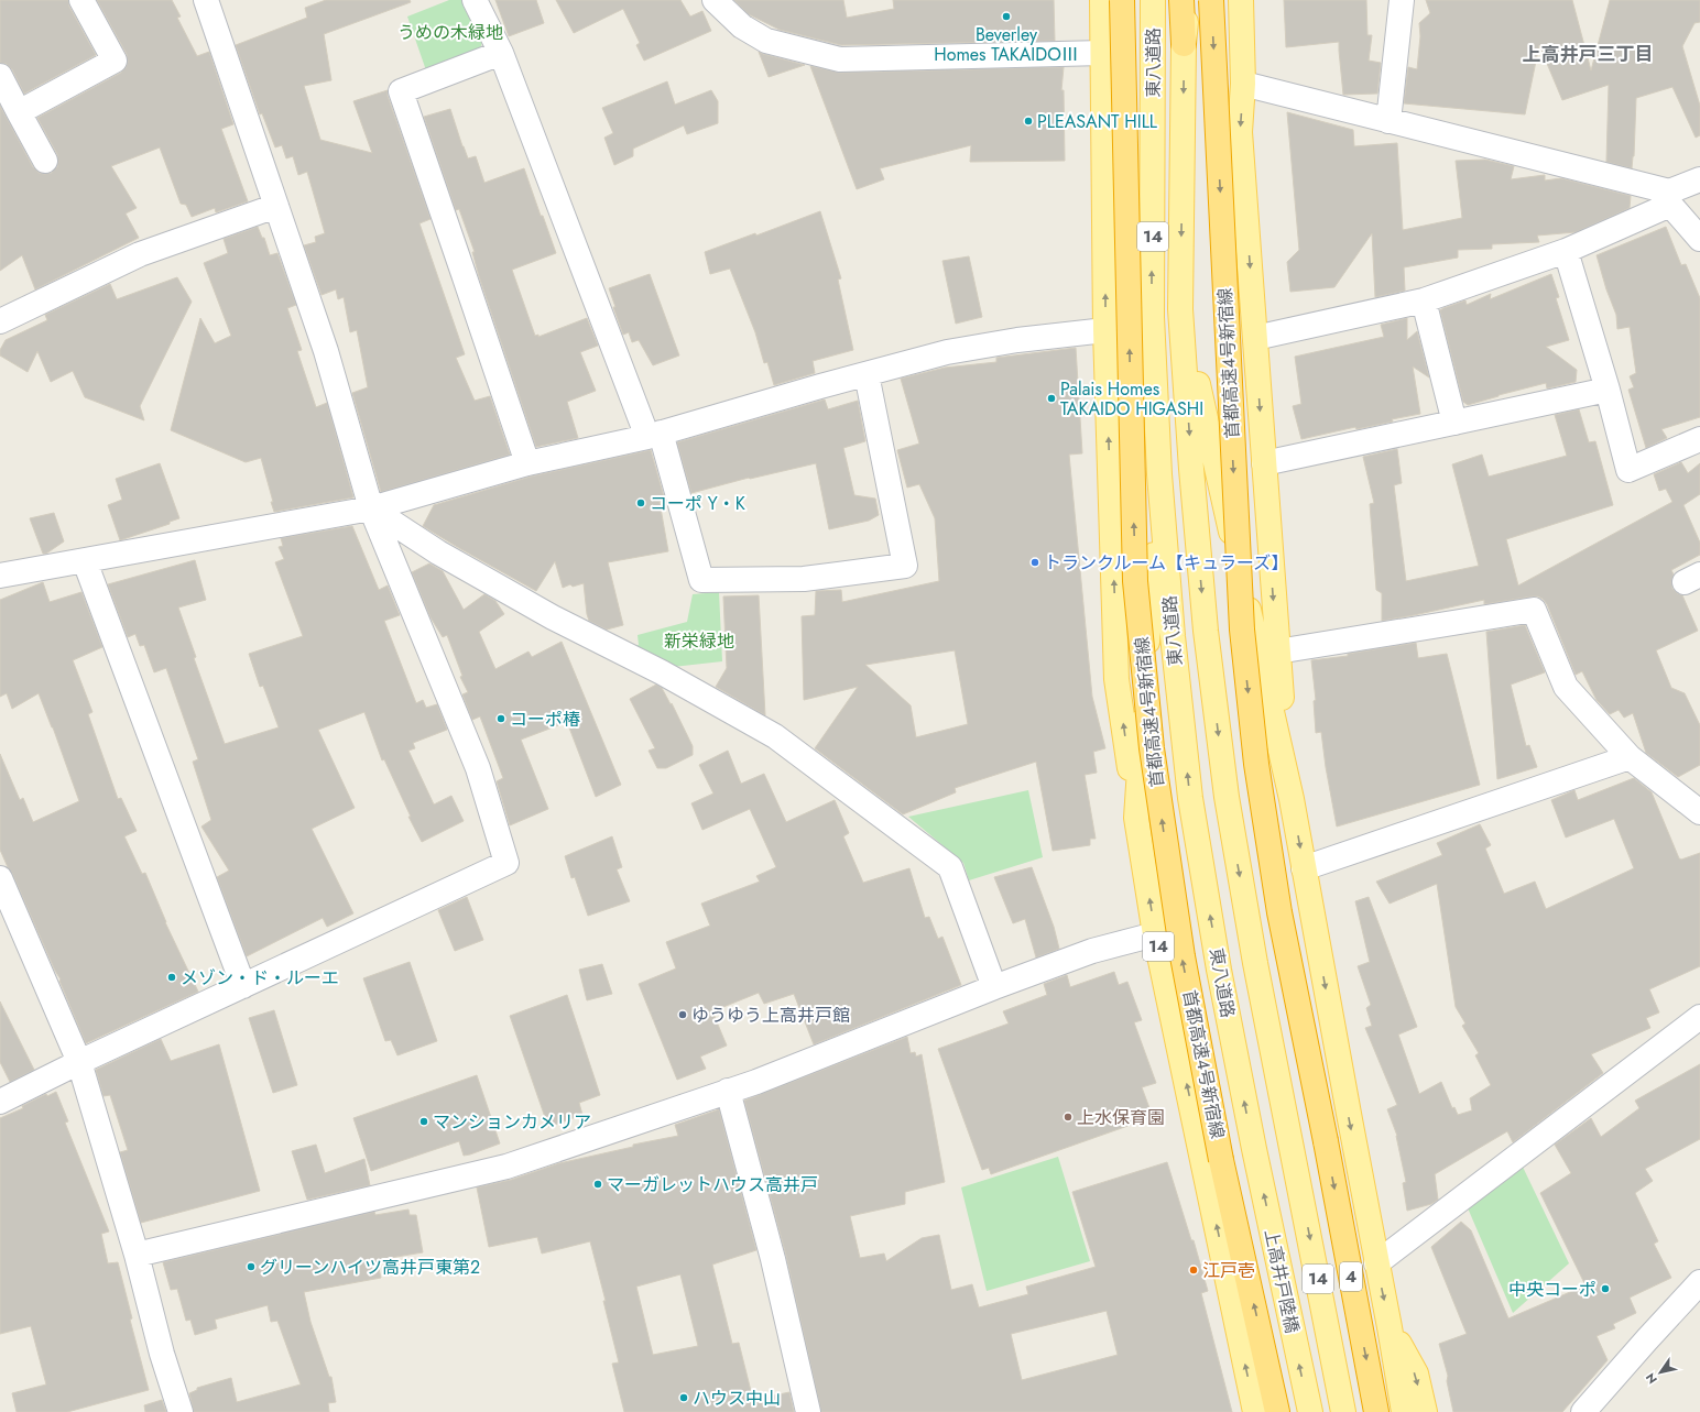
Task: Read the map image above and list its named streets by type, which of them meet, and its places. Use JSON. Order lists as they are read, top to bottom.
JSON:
{
  "streets": {
    "highway": ["首都高速4号新宿線", "4"],
    "main road": ["東八道路", "14", "上高井戸陸橋"]
  },
  "crossings": [
    ["東八道路", "14"],
    ["東八道路", "上高井戸陸橋"]
  ],
  "districts": ["上高井戸三丁目"],
  "parks": ["うめの木緑地", "新栄緑地"],
  "places": [
    "Beverley Homes TAKAIDOⅢ",
    "PLEASANT HILL",
    "Palais Homes TAKAIDO HIGASHI",
    "コーポ Y・K",
    "トランクルーム【キュラーズ】",
    "コーポ椿",
    "メゾン・ド・ルーエ",
    "ゆうゆう上高井戸館",
    "上水保育園",
    "マンションカメリア",
    "マーガレットハウス高井戸",
    "グリーンハイツ高井戸東第2",
    "江戸壱",
    "中央コーポ",
    "ハウス中山"
  ],
  "north": "bottom left"
}
